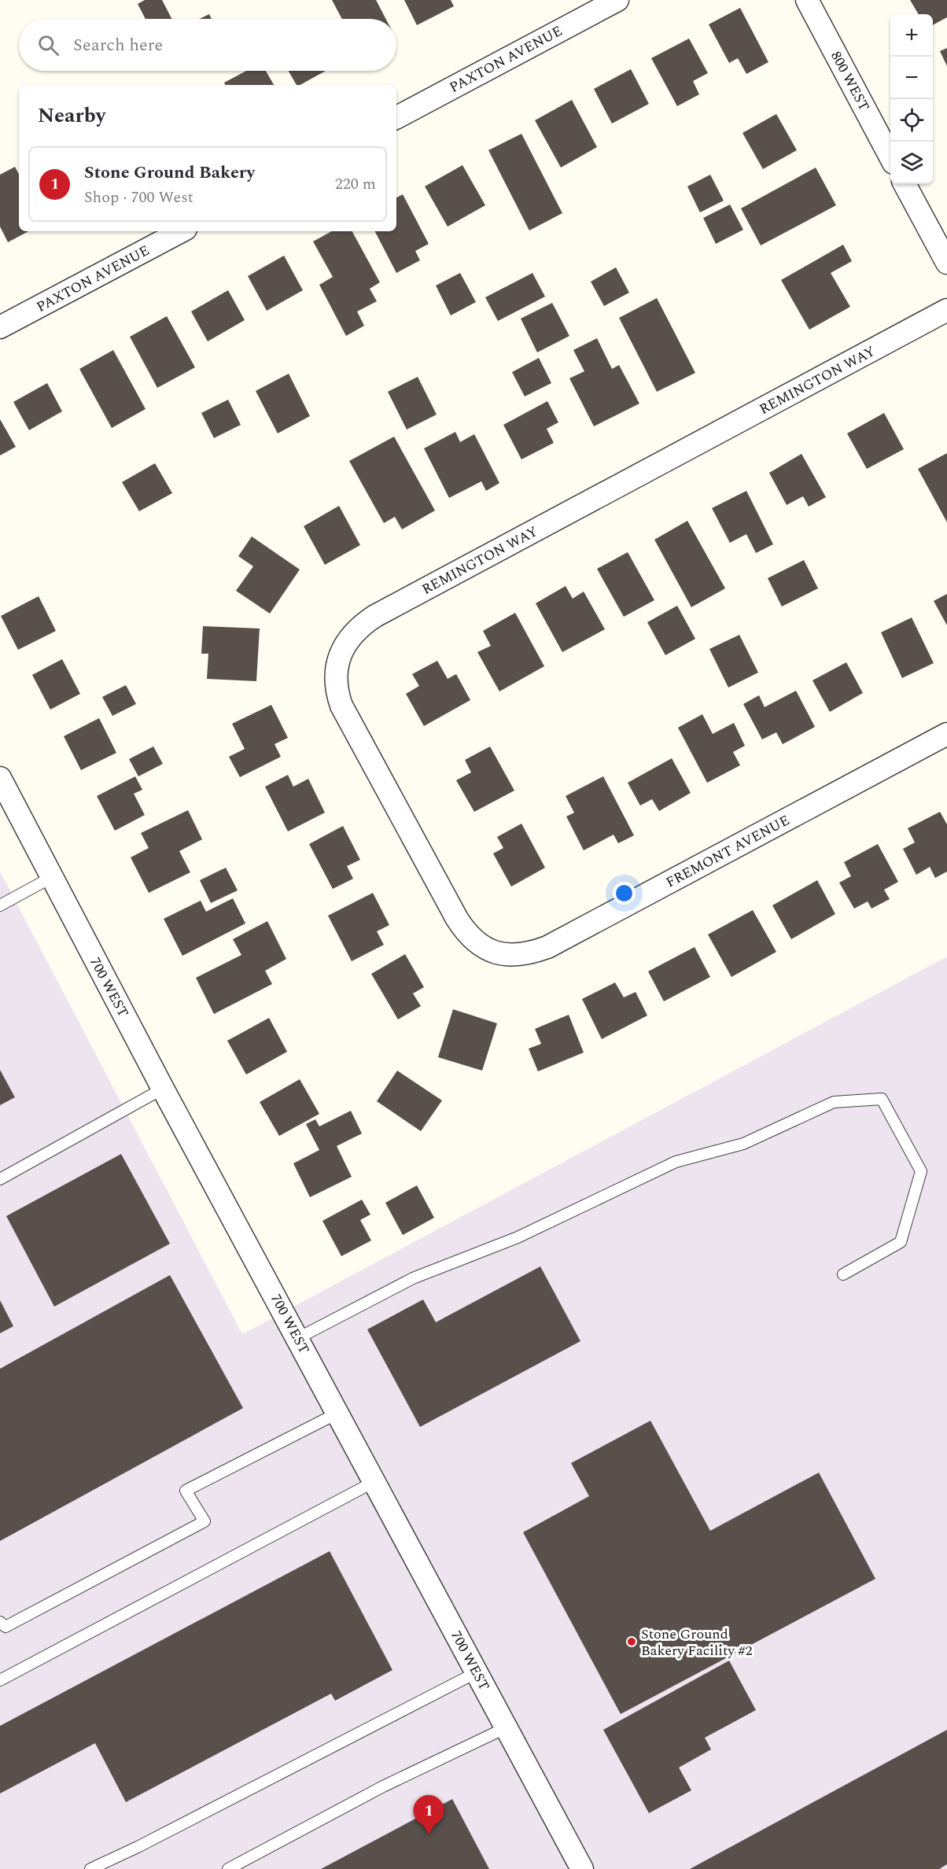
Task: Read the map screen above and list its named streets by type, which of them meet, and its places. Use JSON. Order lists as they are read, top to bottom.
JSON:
{
  "streets": {
    "street": [
      "PAXTON AVENUE",
      "800 WEST",
      "REMINGTON WAY",
      "FREMONT AVENUE",
      "700 WEST"
    ]
  },
  "crossings": [
    ["REMINGTON WAY", "FREMONT AVENUE"]
  ],
  "places": ["Stone Ground Bakery Facility #2"],
  "page": {
    "map_buttons": ["+", "−"],
    "search": "Search here",
    "heading": "Nearby",
    "list": [
      {
        "mark": "1",
        "name": "Stone Ground Bakery",
        "note": "Shop · 700 West",
        "value": "220 m"
      }
    ],
    "pins": "1"
  }
}
